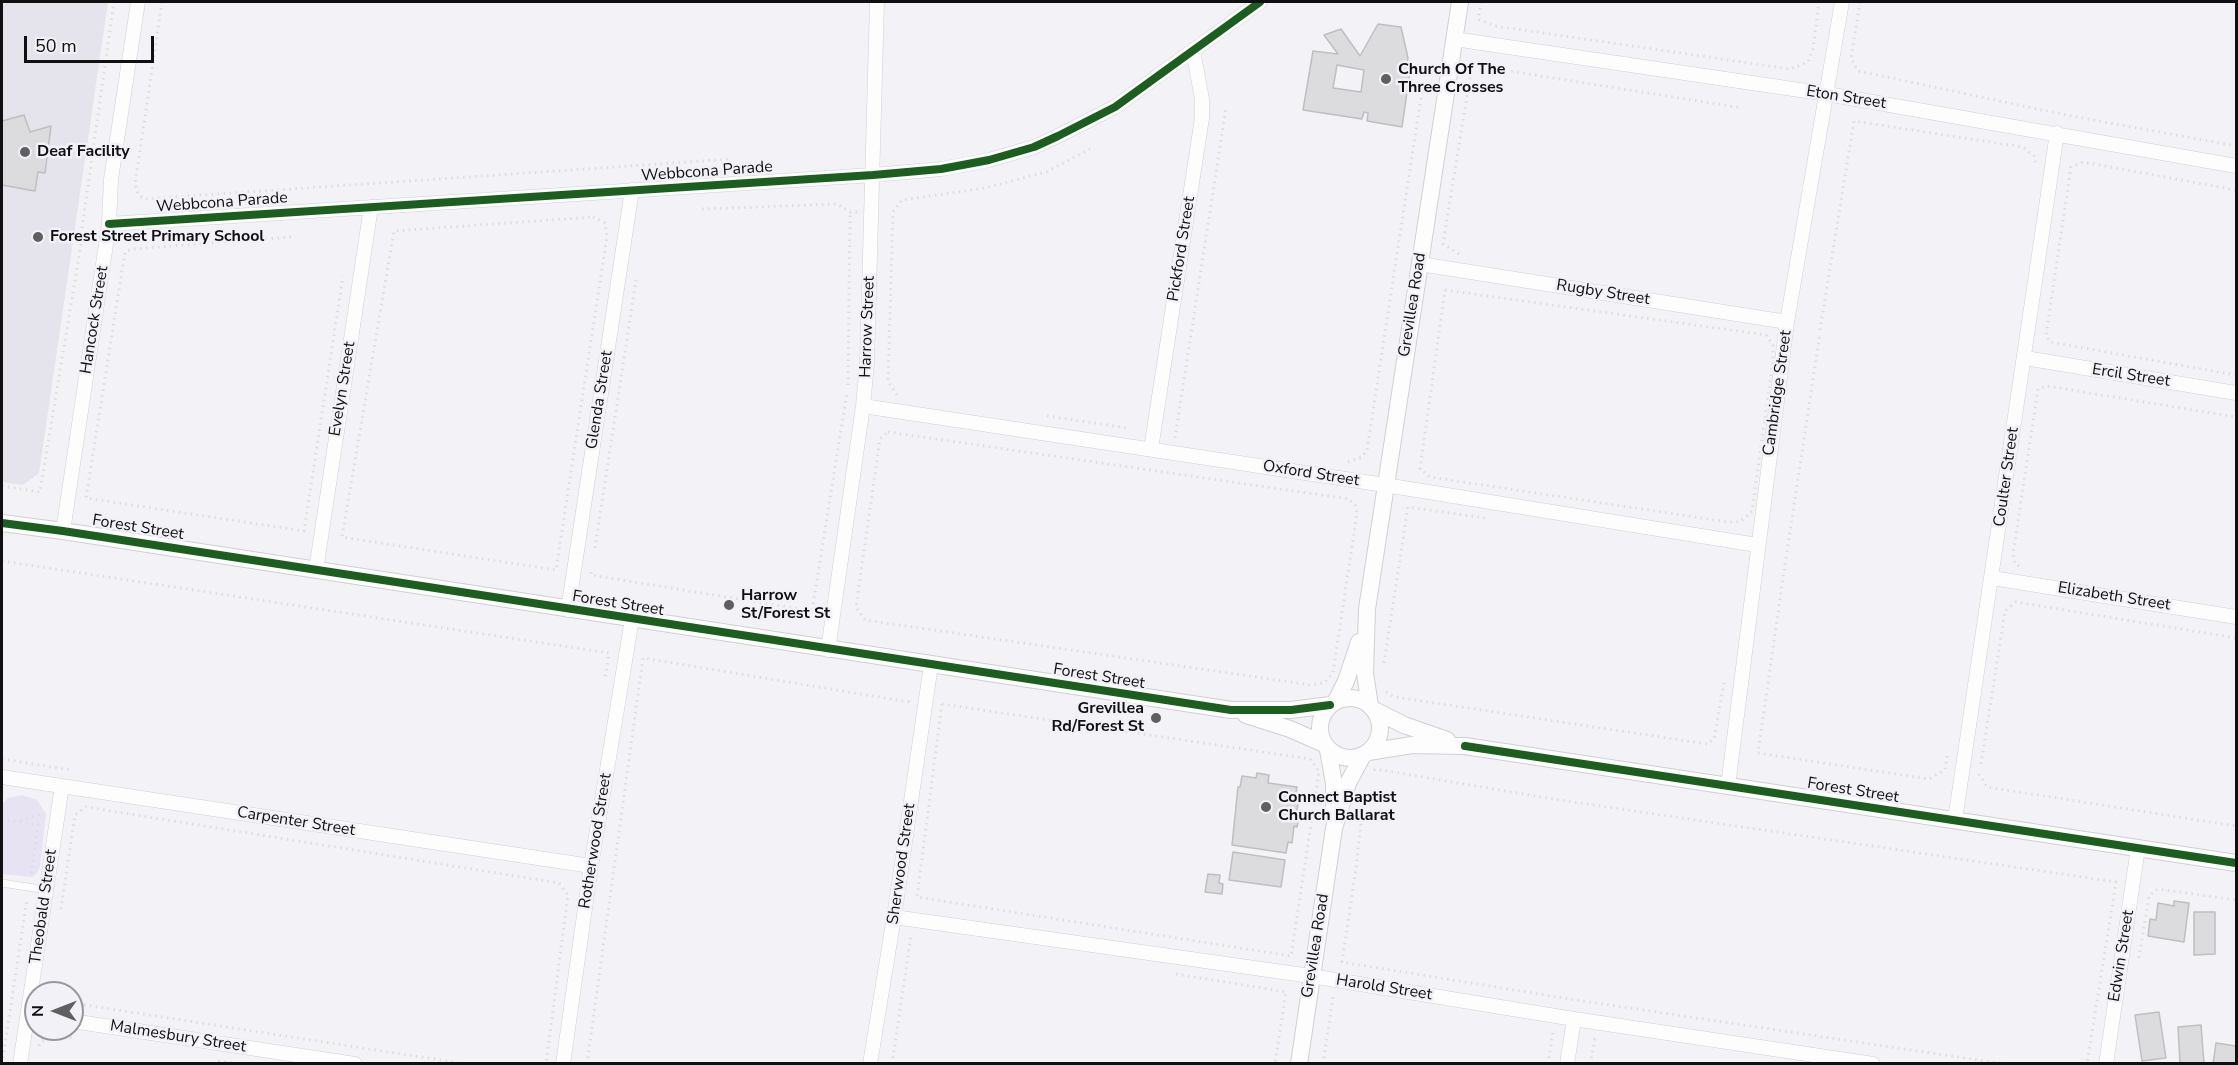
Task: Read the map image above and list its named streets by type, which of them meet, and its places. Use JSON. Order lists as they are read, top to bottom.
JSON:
{
  "streets": {
    "street": [
      "Eton Street",
      "Webbcona Parade",
      "Pickford Street",
      "Rugby Street",
      "Grevillea Road",
      "Hancock Street",
      "Harrow Street",
      "Ercil Street",
      "Evelyn Street",
      "Cambridge Street",
      "Glenda Street",
      "Oxford Street",
      "Coulter Street",
      "Forest Street",
      "Elizabeth Street",
      "Carpenter Street",
      "Rotherwood Street",
      "Sherwood Street",
      "Theobald Street",
      "Edwin Street",
      "Harold Street",
      "Malmesbury Street"
    ]
  },
  "crossings": [
    ["Eton Street", "Grevillea Road"],
    ["Eton Street", "Cambridge Street"],
    ["Eton Street", "Coulter Street"],
    ["Webbcona Parade", "Pickford Street"],
    ["Webbcona Parade", "Hancock Street"],
    ["Webbcona Parade", "Harrow Street"],
    ["Webbcona Parade", "Evelyn Street"],
    ["Webbcona Parade", "Glenda Street"],
    ["Pickford Street", "Oxford Street"],
    ["Rugby Street", "Grevillea Road"],
    ["Rugby Street", "Cambridge Street"],
    ["Grevillea Road", "Oxford Street"],
    ["Grevillea Road", "Forest Street"],
    ["Grevillea Road", "Harold Street"],
    ["Hancock Street", "Forest Street"],
    ["Harrow Street", "Oxford Street"],
    ["Harrow Street", "Forest Street"],
    ["Ercil Street", "Coulter Street"],
    ["Evelyn Street", "Forest Street"],
    ["Cambridge Street", "Oxford Street"],
    ["Cambridge Street", "Forest Street"],
    ["Glenda Street", "Forest Street"],
    ["Coulter Street", "Forest Street"],
    ["Coulter Street", "Elizabeth Street"],
    ["Forest Street", "Rotherwood Street"],
    ["Forest Street", "Sherwood Street"],
    ["Forest Street", "Edwin Street"],
    ["Carpenter Street", "Rotherwood Street"],
    ["Carpenter Street", "Theobald Street"],
    ["Sherwood Street", "Harold Street"]
  ],
  "places": [
    "Church Of The Three Crosses",
    "Deaf Facility",
    "Forest Street Primary School",
    "Harrow St/Forest St",
    "Grevillea Rd/Forest St",
    "Connect Baptist Church Ballarat"
  ],
  "scale_bar": "50 m",
  "north": "left"
}
